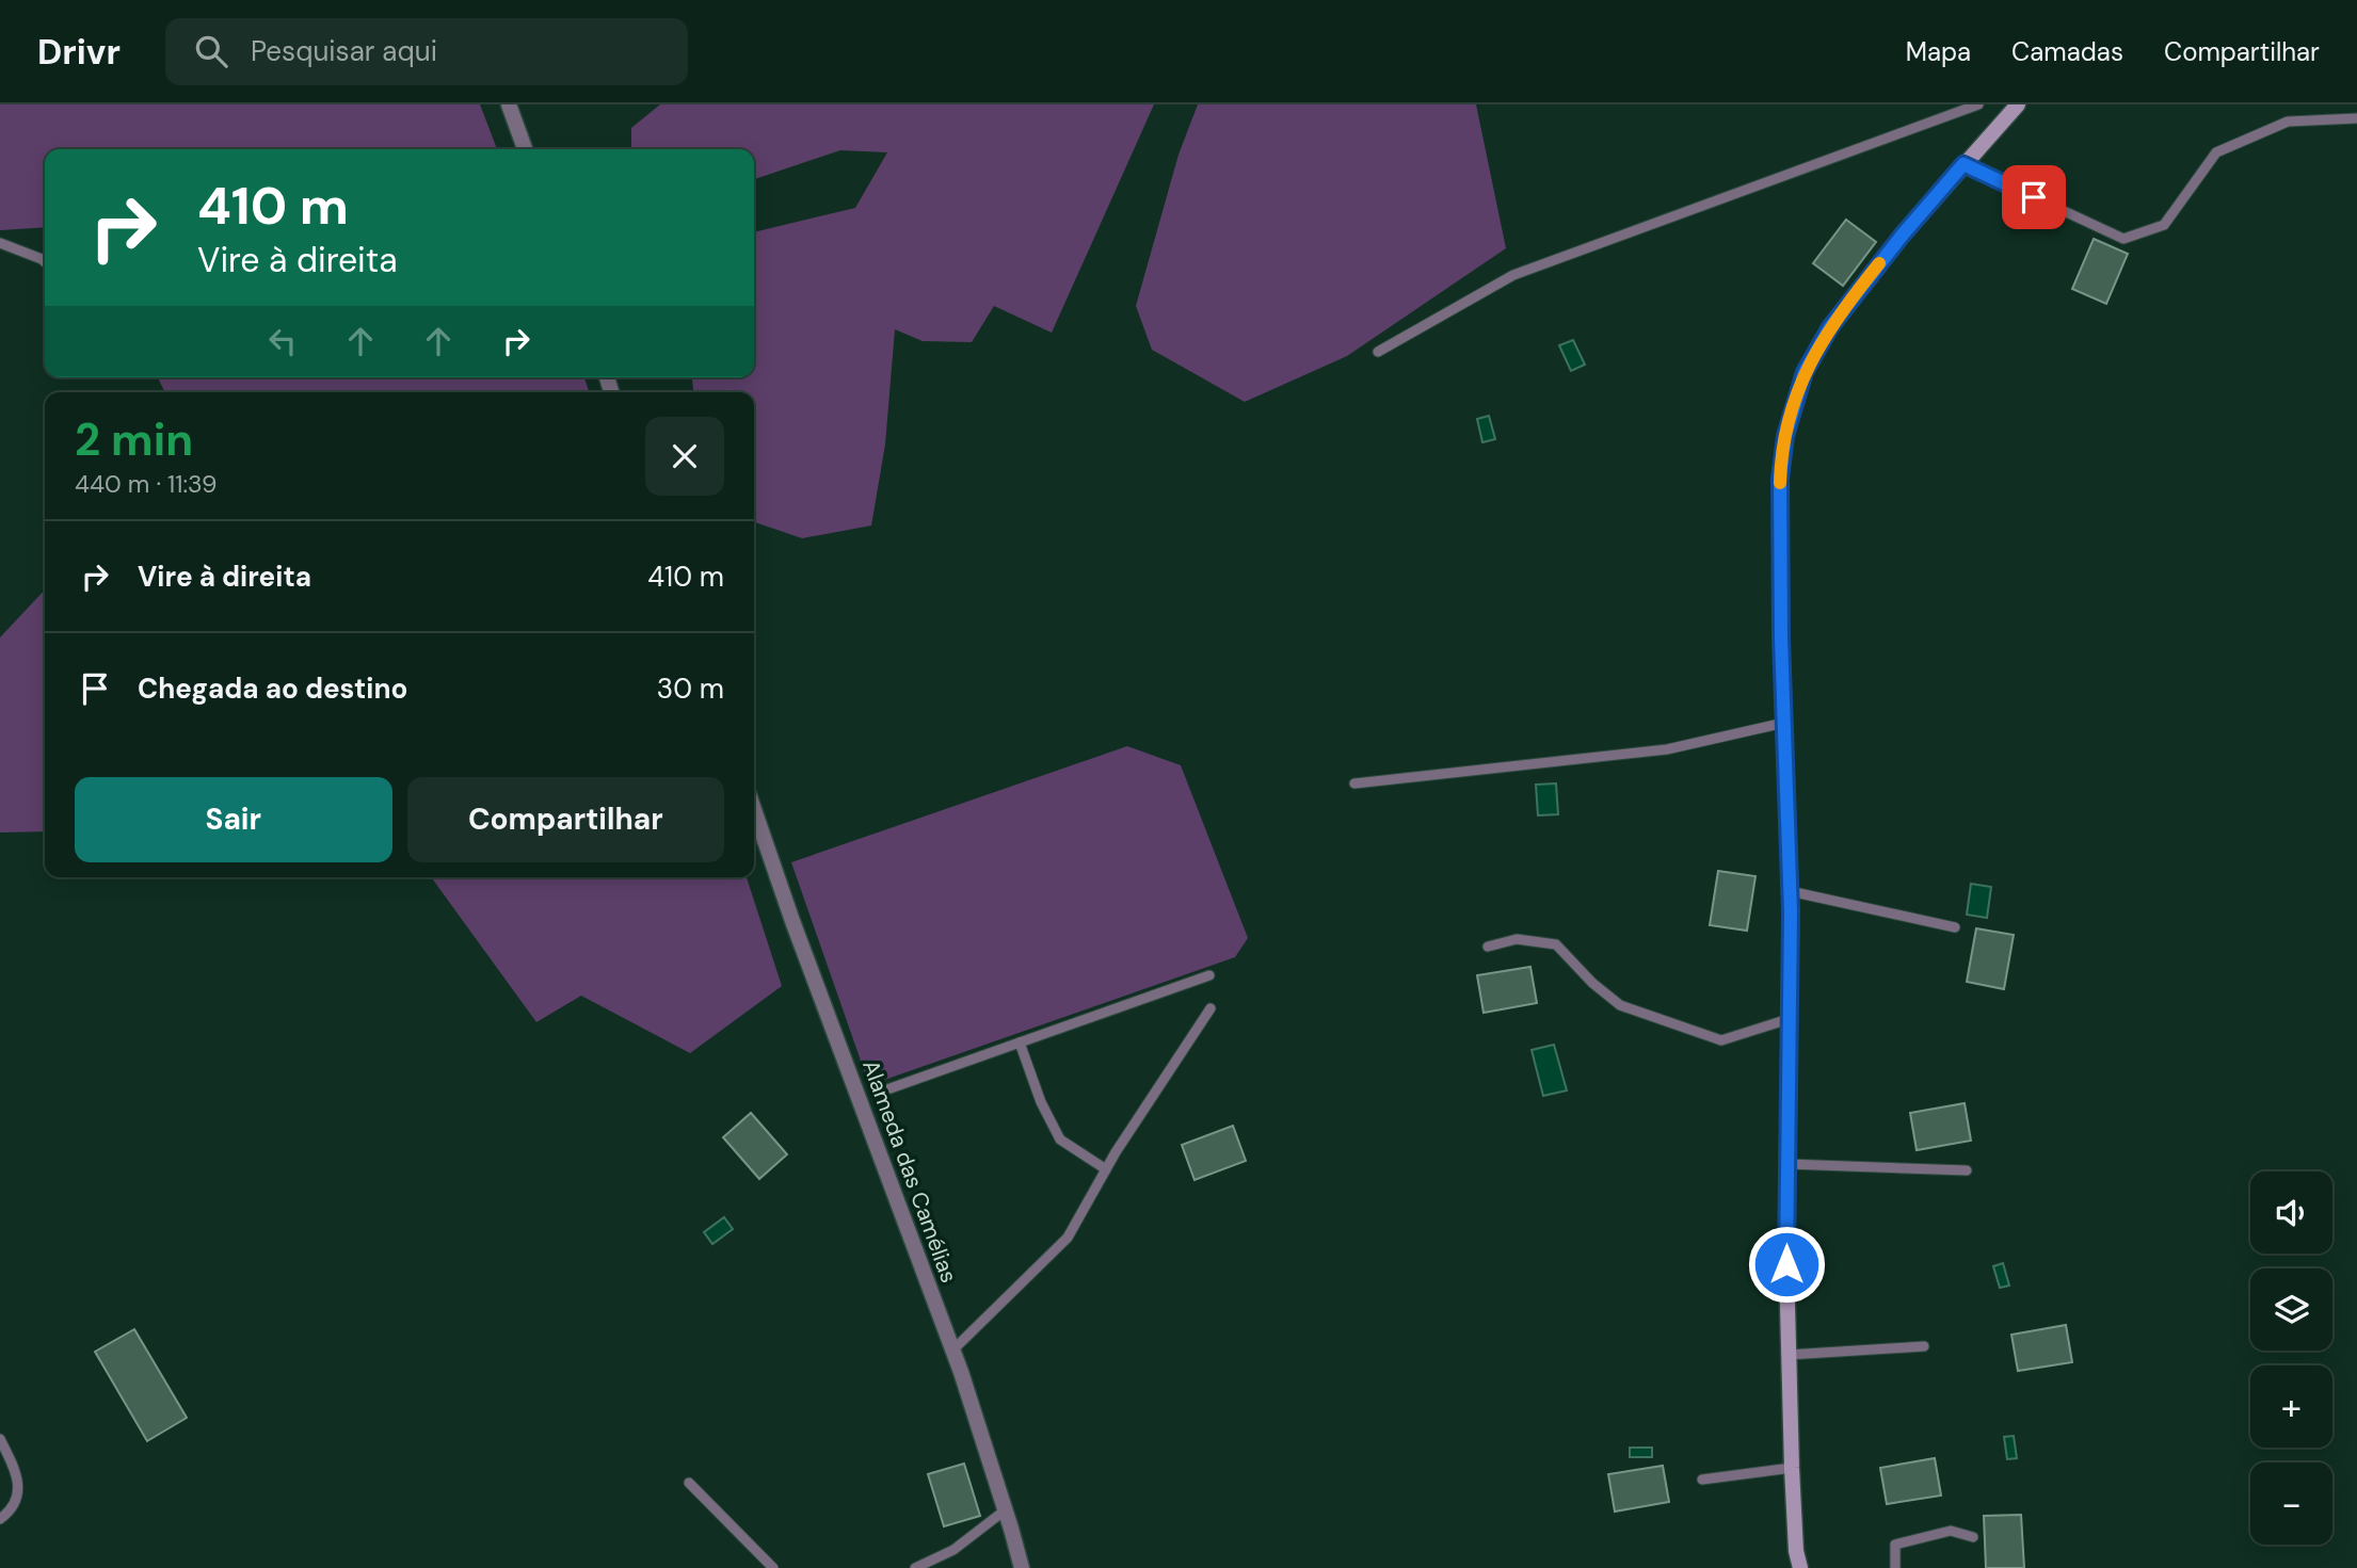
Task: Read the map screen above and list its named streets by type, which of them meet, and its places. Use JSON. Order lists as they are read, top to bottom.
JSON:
{
  "streets": {
    "street": ["Alameda das Camélias"]
  },
  "page": {
    "header": "Drivr",
    "search": "Pesquisar aqui",
    "nav": ["Mapa", "Camadas", "Compartilhar"],
    "turn": ["410 m", "Vire à direita"],
    "heading": ["2 min", "440 m · 11:39"],
    "list": [
      {
        "name": "Vire à direita",
        "value": "410 m"
      },
      {
        "name": "Chegada ao destino",
        "value": "30 m"
      }
    ],
    "buttons": ["Sair", "Compartilhar"],
    "map_buttons": ["+", "−"]
  }
}
